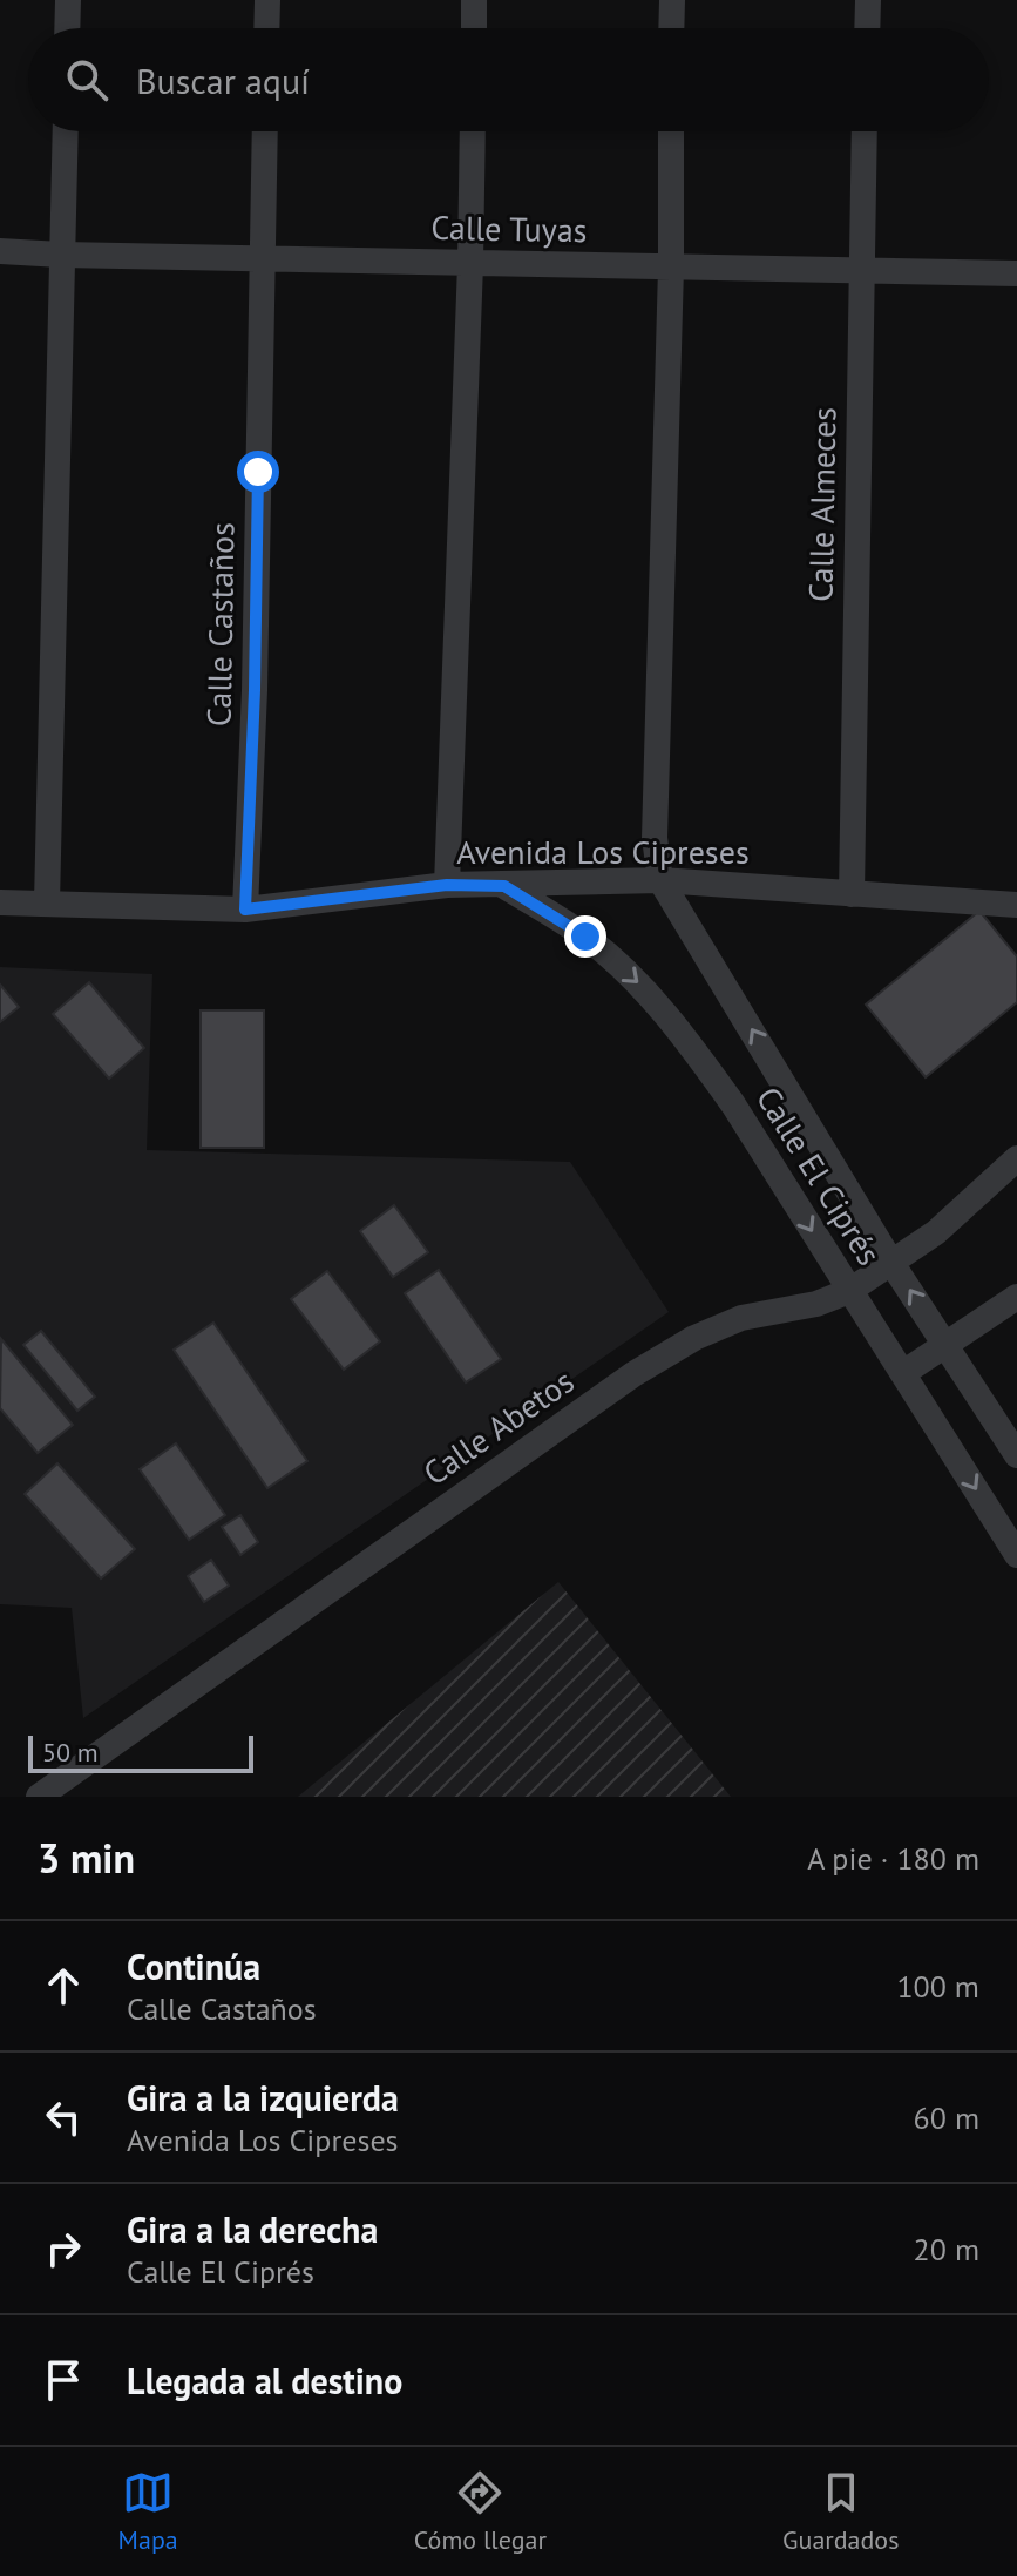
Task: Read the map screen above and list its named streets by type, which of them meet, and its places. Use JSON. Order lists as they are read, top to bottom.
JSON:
{
  "streets": {
    "street": [
      "Calle Tuyas",
      "Calle Almeces",
      "Calle Castaños",
      "Avenida Los Cipreses",
      "Calle El Ciprés",
      "Calle Abetos"
    ]
  },
  "crossings": [
    ["Calle Tuyas", "Calle Almeces"],
    ["Calle Tuyas", "Calle Castaños"],
    ["Calle Almeces", "Avenida Los Cipreses"],
    ["Calle Castaños", "Avenida Los Cipreses"],
    ["Avenida Los Cipreses", "Calle El Ciprés"],
    ["Calle El Ciprés", "Calle Abetos"]
  ],
  "scale_bar": "50 m",
  "page": {
    "search": "Buscar aquí",
    "scale": "50 m",
    "heading": ["3 min", "A pie · 180 m"],
    "list": [
      ["Continúa", "Calle Castaños", "100 m"],
      ["Gira a la izquierda", "Avenida Los Cipreses", "60 m"],
      ["Gira a la derecha", "Calle El Ciprés", "20 m"],
      "Llegada al destino"
    ],
    "nav": ["Mapa", "Cómo llegar", "Guardados"]
  }
}
